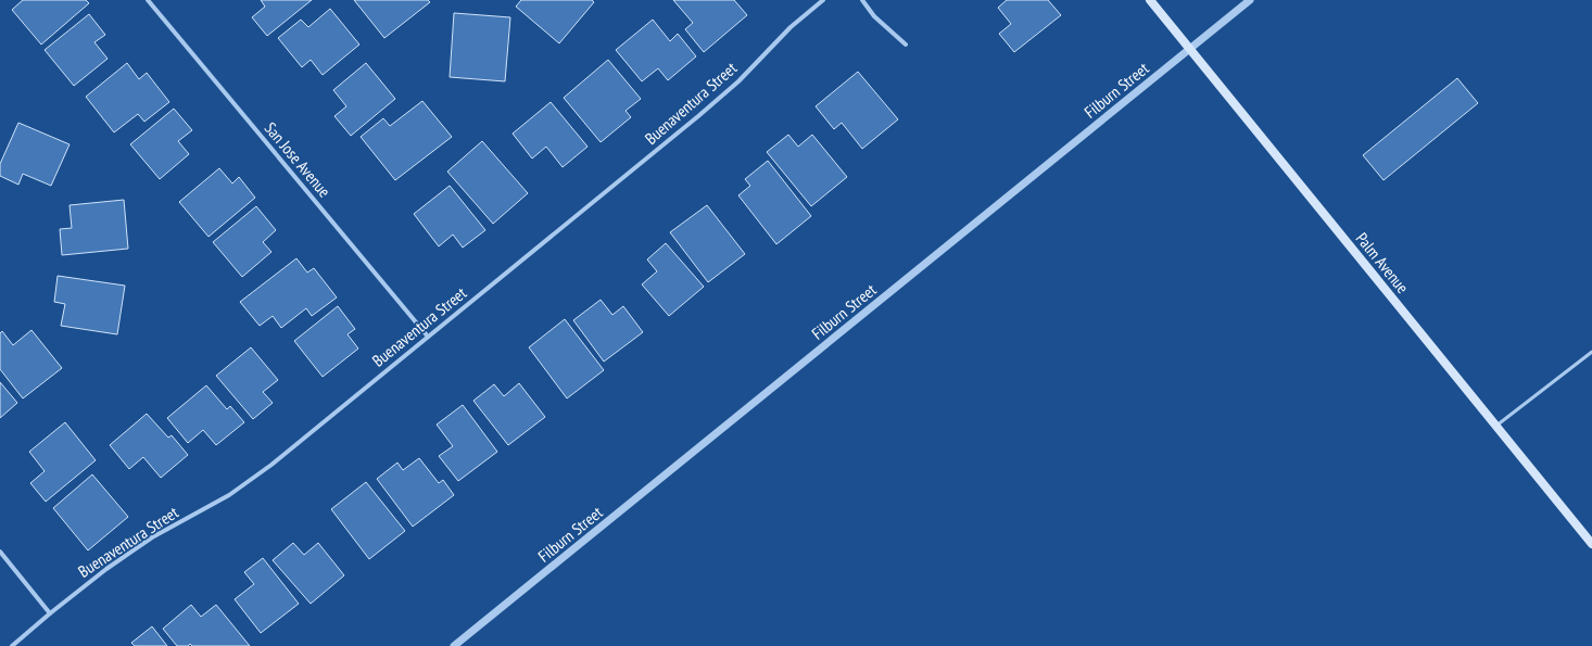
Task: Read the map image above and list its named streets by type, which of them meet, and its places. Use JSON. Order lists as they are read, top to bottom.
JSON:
{
  "streets": {
    "main road": ["Palm Avenue"],
    "street": ["Filburn Street", "Buenaventura Street", "San Jose Avenue"]
  },
  "crossings": [
    ["Filburn Street", "Palm Avenue"],
    ["Buenaventura Street", "San Jose Avenue"]
  ]
}
